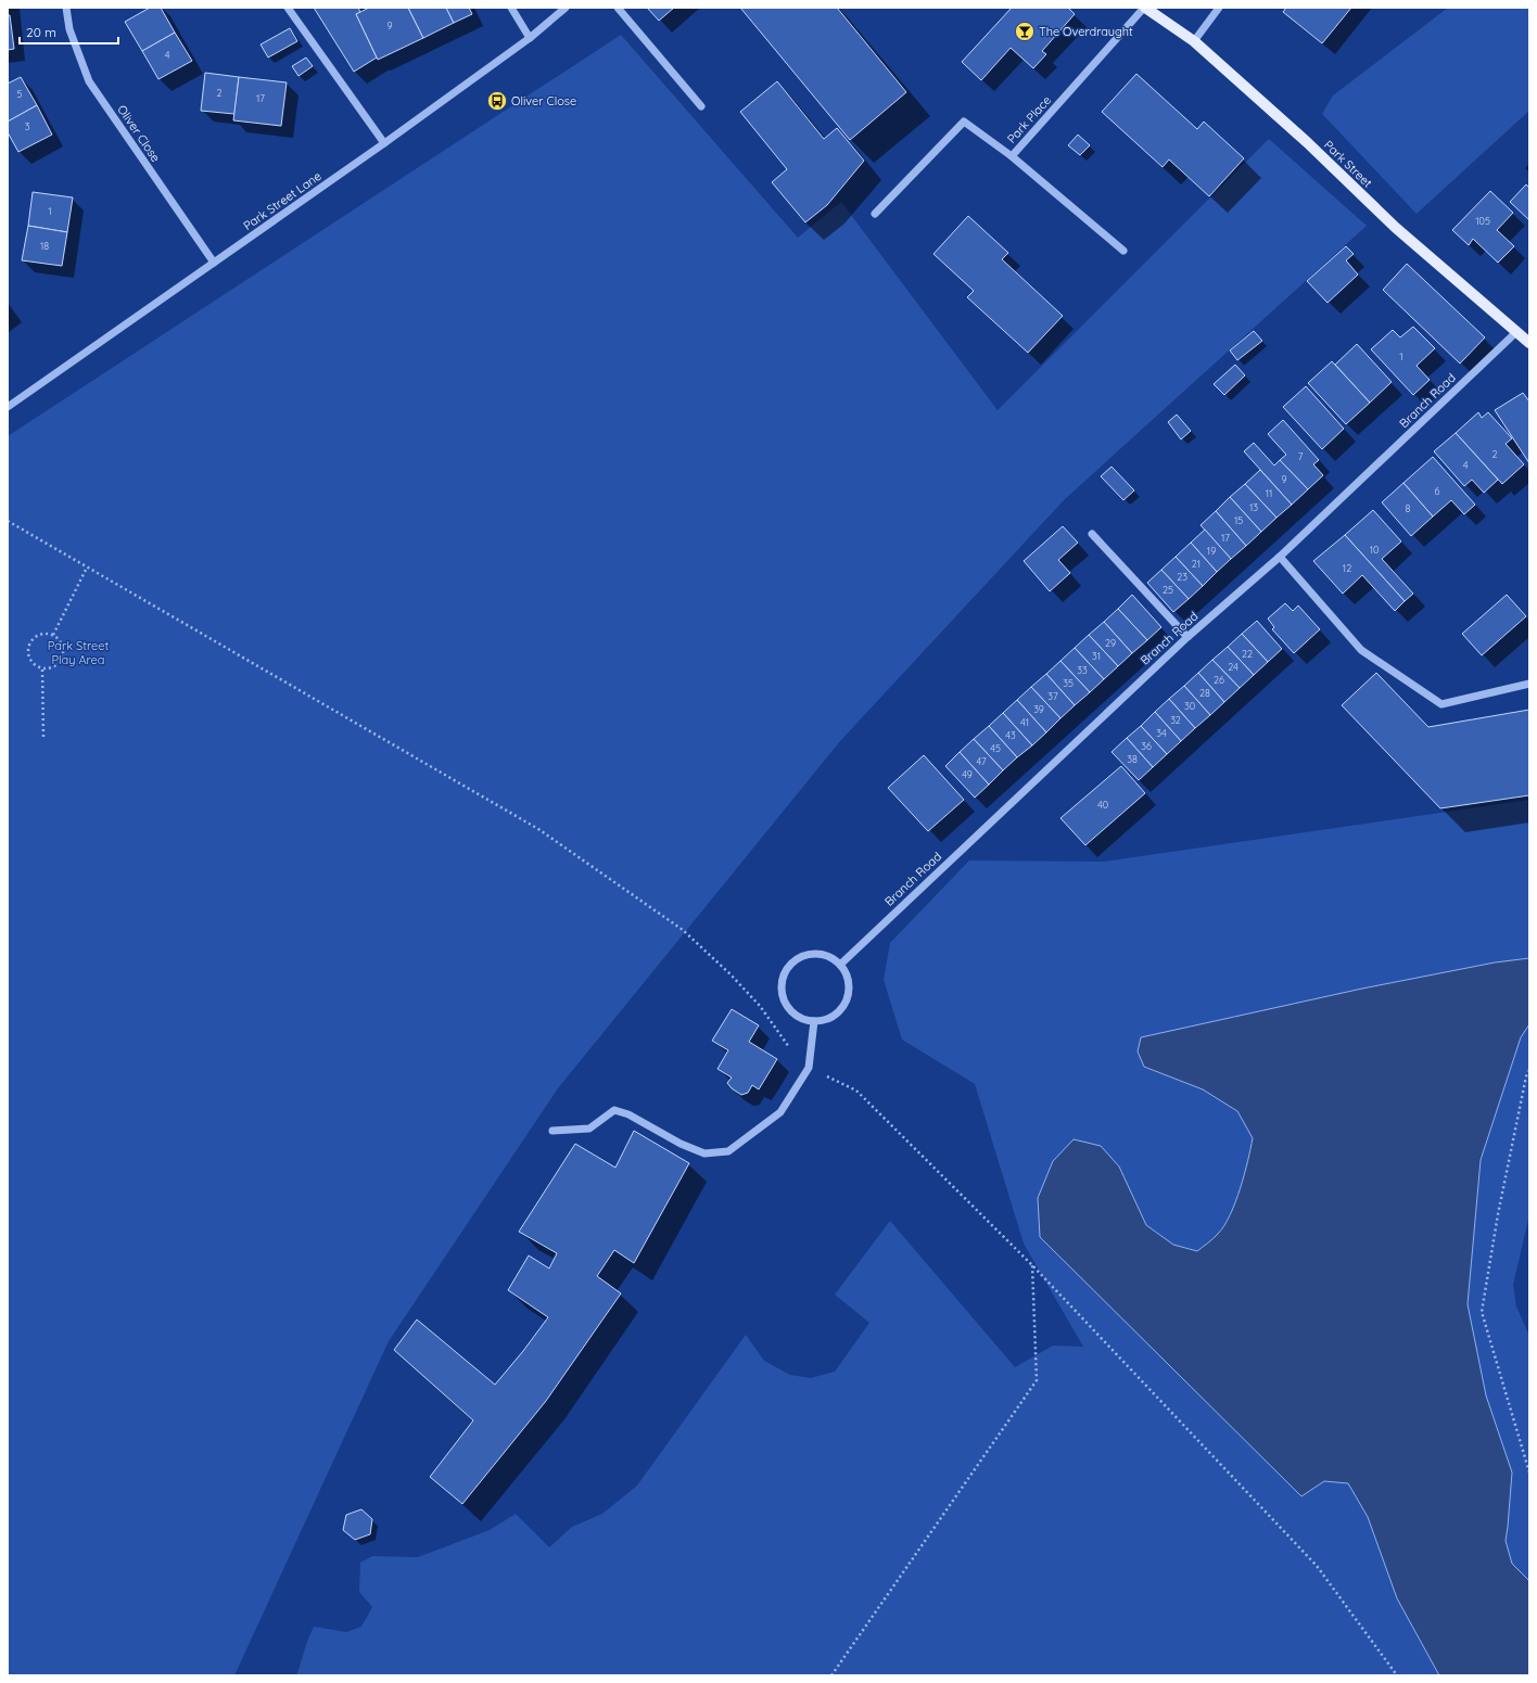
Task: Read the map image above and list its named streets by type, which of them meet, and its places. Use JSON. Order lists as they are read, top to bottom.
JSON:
{
  "streets": {
    "main road": ["Park Street"],
    "street": [
      "Park Place",
      "Oliver Close",
      "Park Street Lane",
      "Branch Road"
    ]
  },
  "crossings": [
    ["Park Place", "Park Street"],
    ["Oliver Close", "Park Street Lane"],
    ["Park Street", "Branch Road"]
  ],
  "parks": ["Park Street Play Area"],
  "places": {
    "bar": ["The Overdraught"],
    "bus stop": ["Oliver Close"]
  },
  "house_numbers": [
    "9",
    "4",
    "2",
    "5",
    "17",
    "3",
    "1",
    "105",
    "18",
    "1",
    "2",
    "7",
    "4",
    "9",
    "6",
    "11",
    "13",
    "8",
    "15",
    "17",
    "10",
    "19",
    "21",
    "12",
    "23",
    "25",
    "29",
    "22",
    "31",
    "24",
    "33",
    "26",
    "35",
    "28",
    "37",
    "30",
    "39",
    "32",
    "41",
    "34",
    "43",
    "36",
    "45",
    "38",
    "47",
    "49",
    "40"
  ],
  "scale_bar": "20 m"
}
